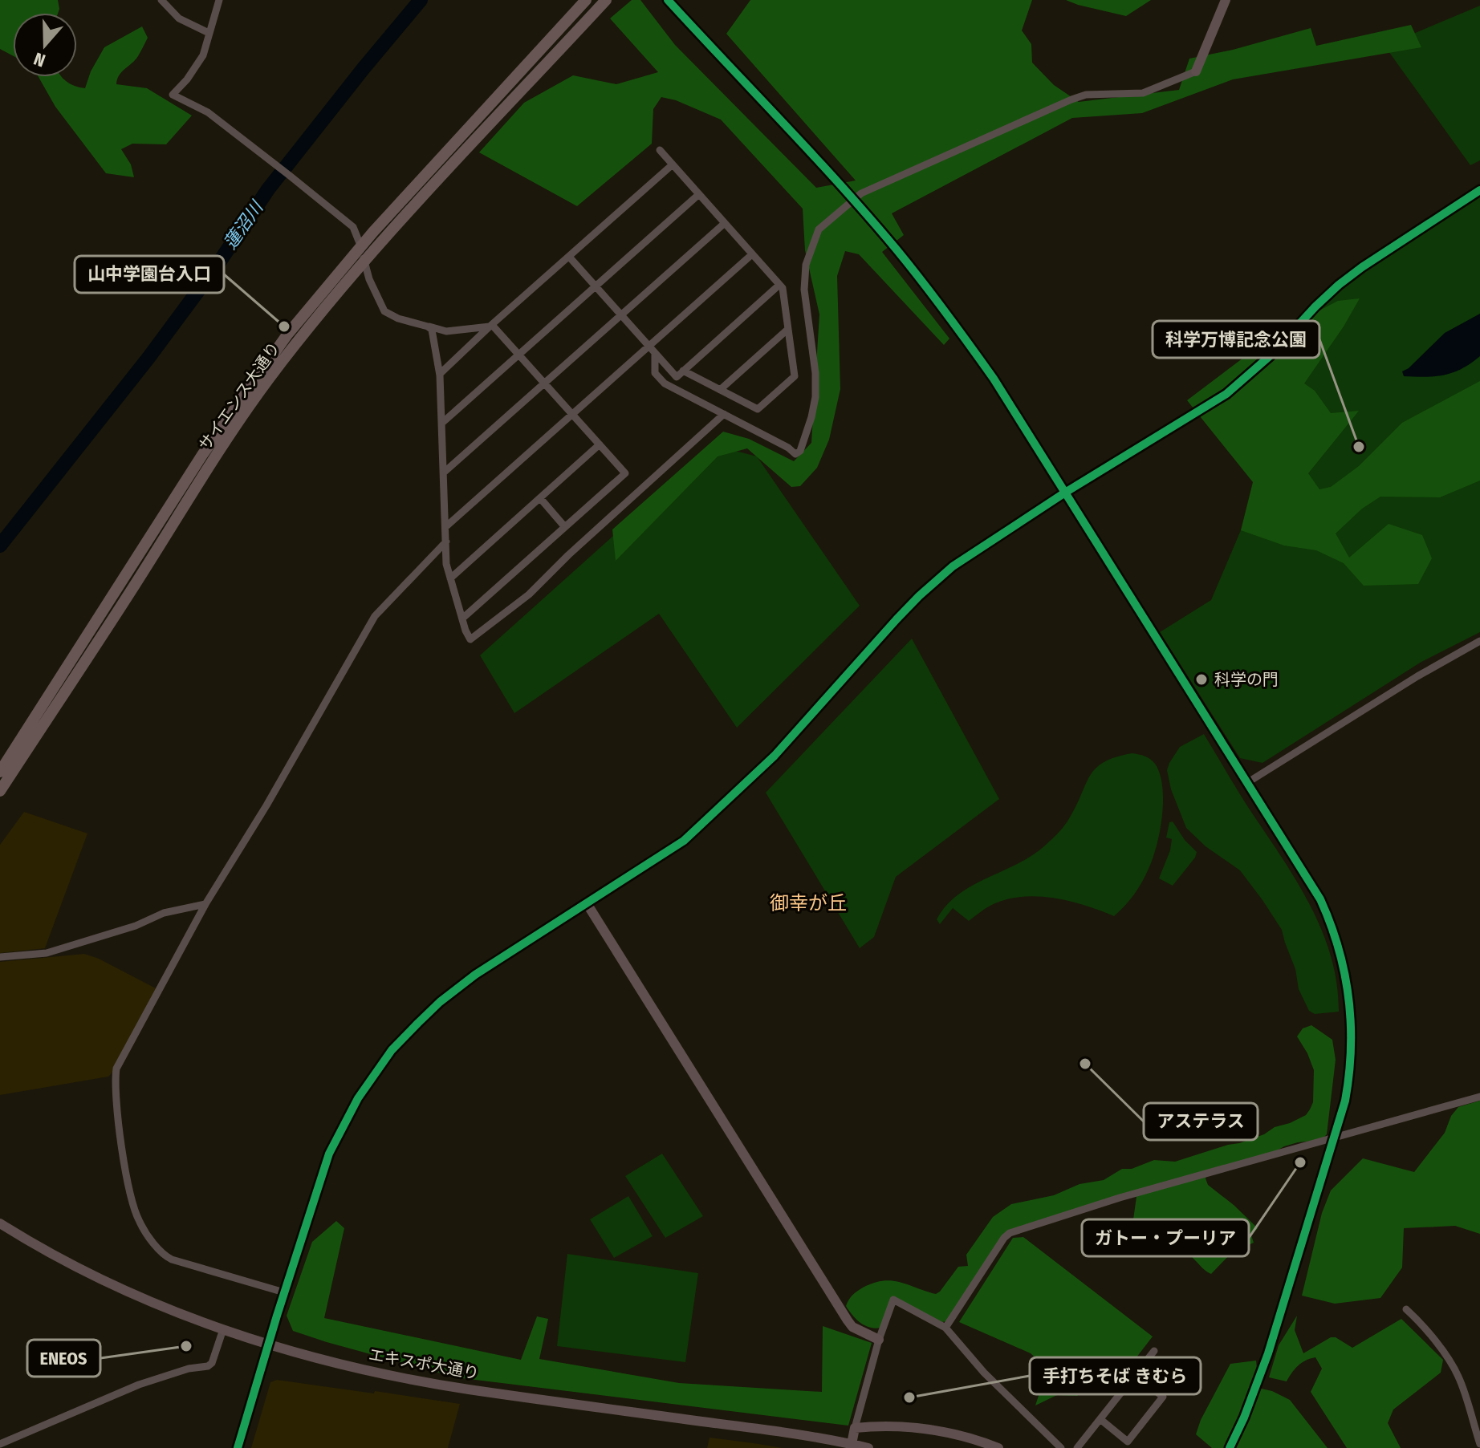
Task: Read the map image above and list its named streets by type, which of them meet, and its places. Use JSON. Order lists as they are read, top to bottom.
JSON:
{
  "streets": {
    "main road": ["サイエンス大通り"],
    "street": ["エキスポ大通り"]
  },
  "districts": ["御幸が丘"],
  "water": ["蓮沼川"],
  "places": [
    "山中学園台入口",
    "科学万博記念公園",
    "科学の門",
    "アステラス",
    "ガトー・プーリア",
    "ENEOS",
    "手打ちそば きむら"
  ],
  "north": "bottom"
}
